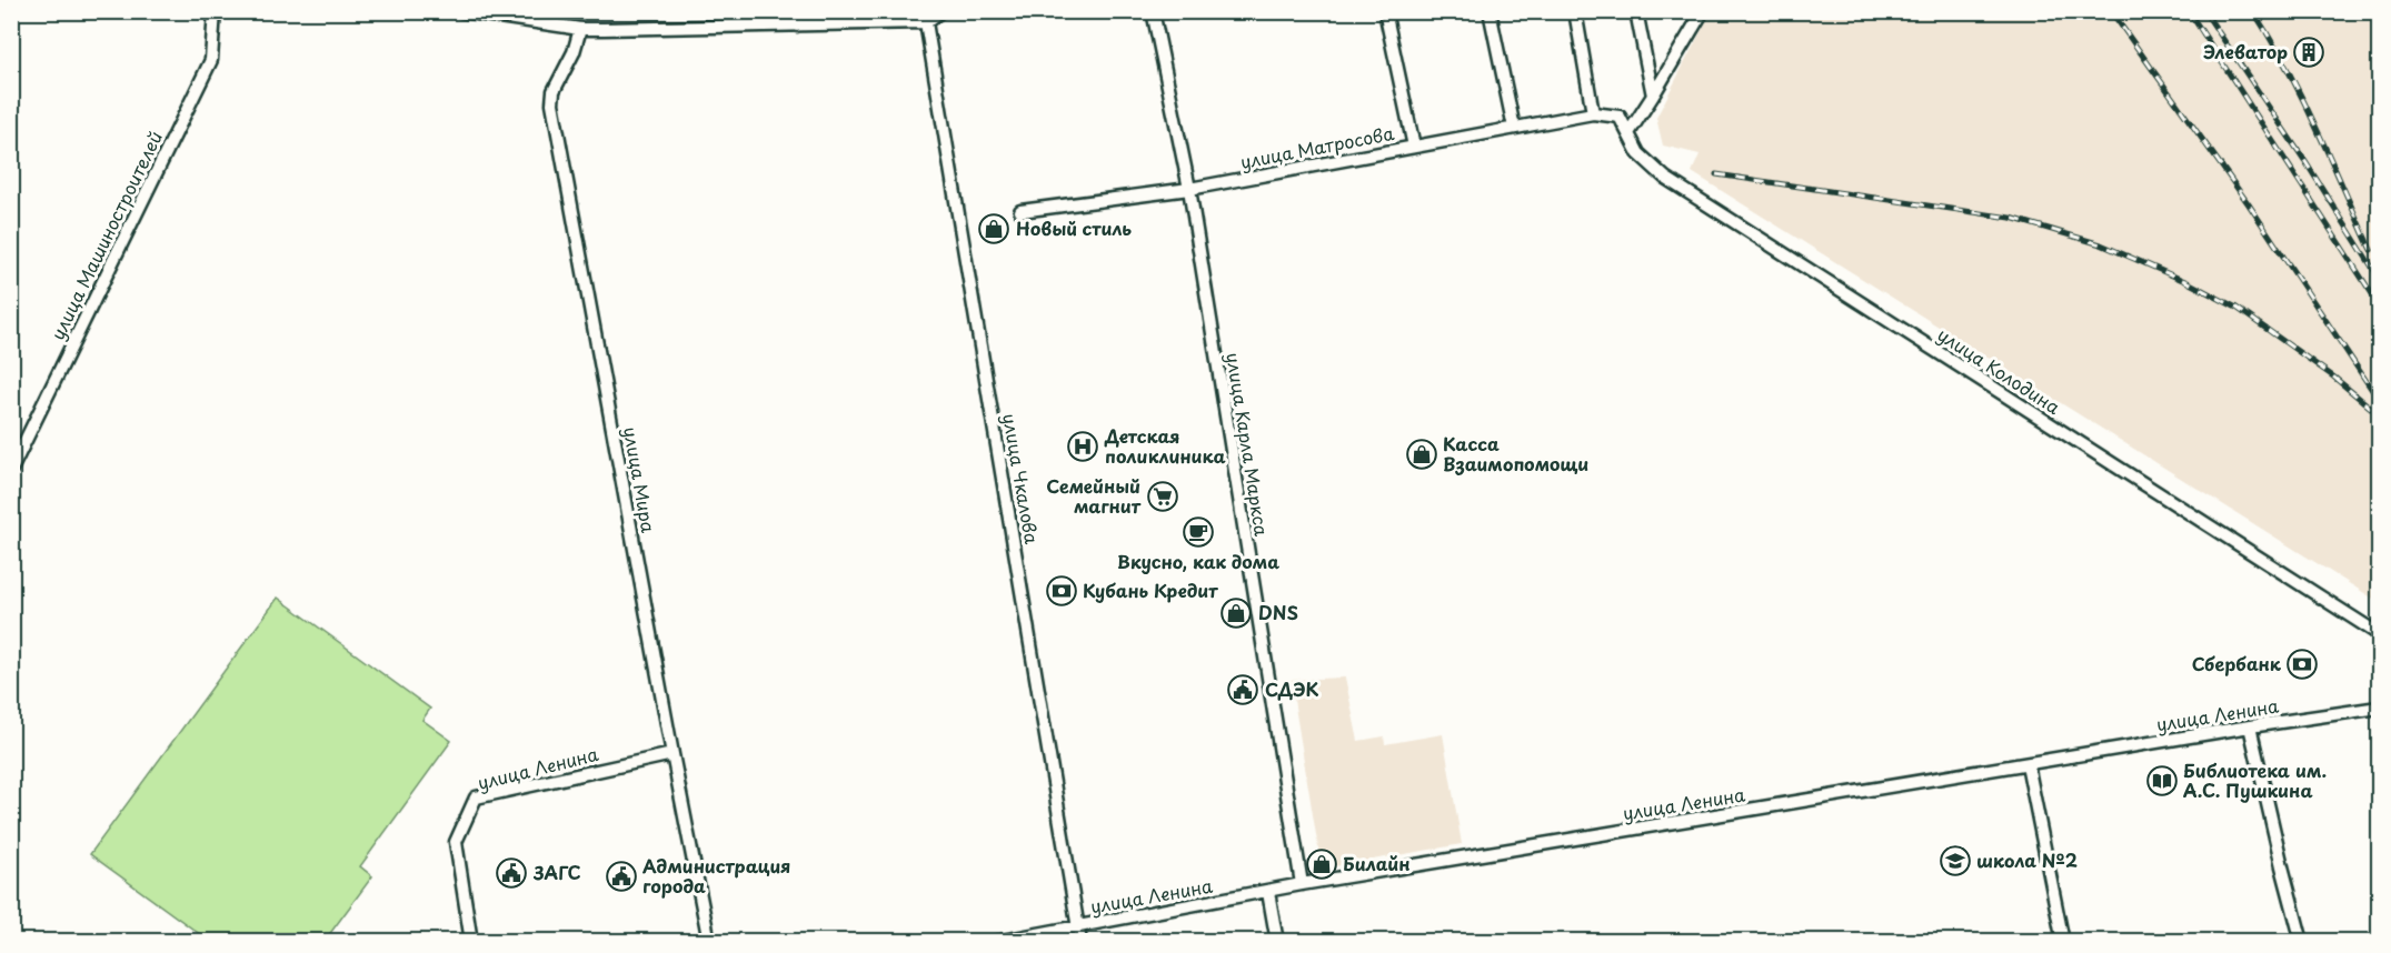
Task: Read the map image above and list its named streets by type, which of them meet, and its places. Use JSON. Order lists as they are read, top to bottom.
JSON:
{
  "streets": {
    "street": [
      "улица Матросова",
      "улица Машиностроителей",
      "улица Колодина",
      "улица Карла Маркса",
      "улица Чкалова",
      "улица Мира",
      "улица Ленина"
    ]
  },
  "crossings": [
    ["улица Матросова", "улица Колодина"],
    ["улица Матросова", "улица Карла Маркса"],
    ["улица Карла Маркса", "улица Ленина"],
    ["улица Чкалова", "улица Ленина"],
    ["улица Мира", "улица Ленина"]
  ],
  "places": {
    "building": ["Элеватор"],
    "shop": [
      "Новый стиль",
      "Касса Взаимопомощи",
      "DNS",
      "Билайн"
    ],
    "hospital": ["Детская поликлиника"],
    "supermarket": ["Семейный магнит"],
    "cafe": ["Вкусно, как дома"],
    "bank": ["Кубань Кредит", "Сбербанк"],
    "public building": ["СДЭК", "ЗАГС", "Администрация города"],
    "library": ["Библиотека им. А.С. Пушкина"],
    "school or university": ["школа №2"]
  }
}
